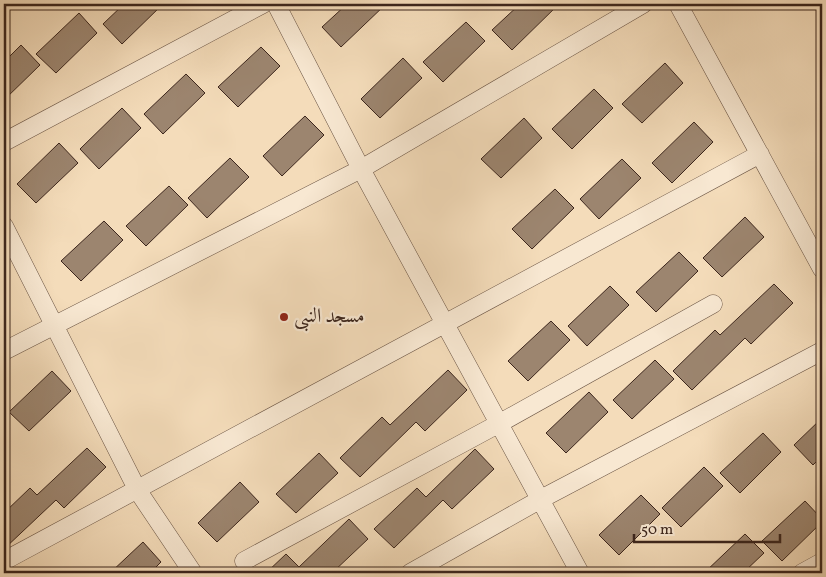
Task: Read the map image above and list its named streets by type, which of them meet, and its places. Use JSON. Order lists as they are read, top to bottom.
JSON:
{
  "places": ["مسجد النبی"],
  "scale_bar": "50 m"
}
